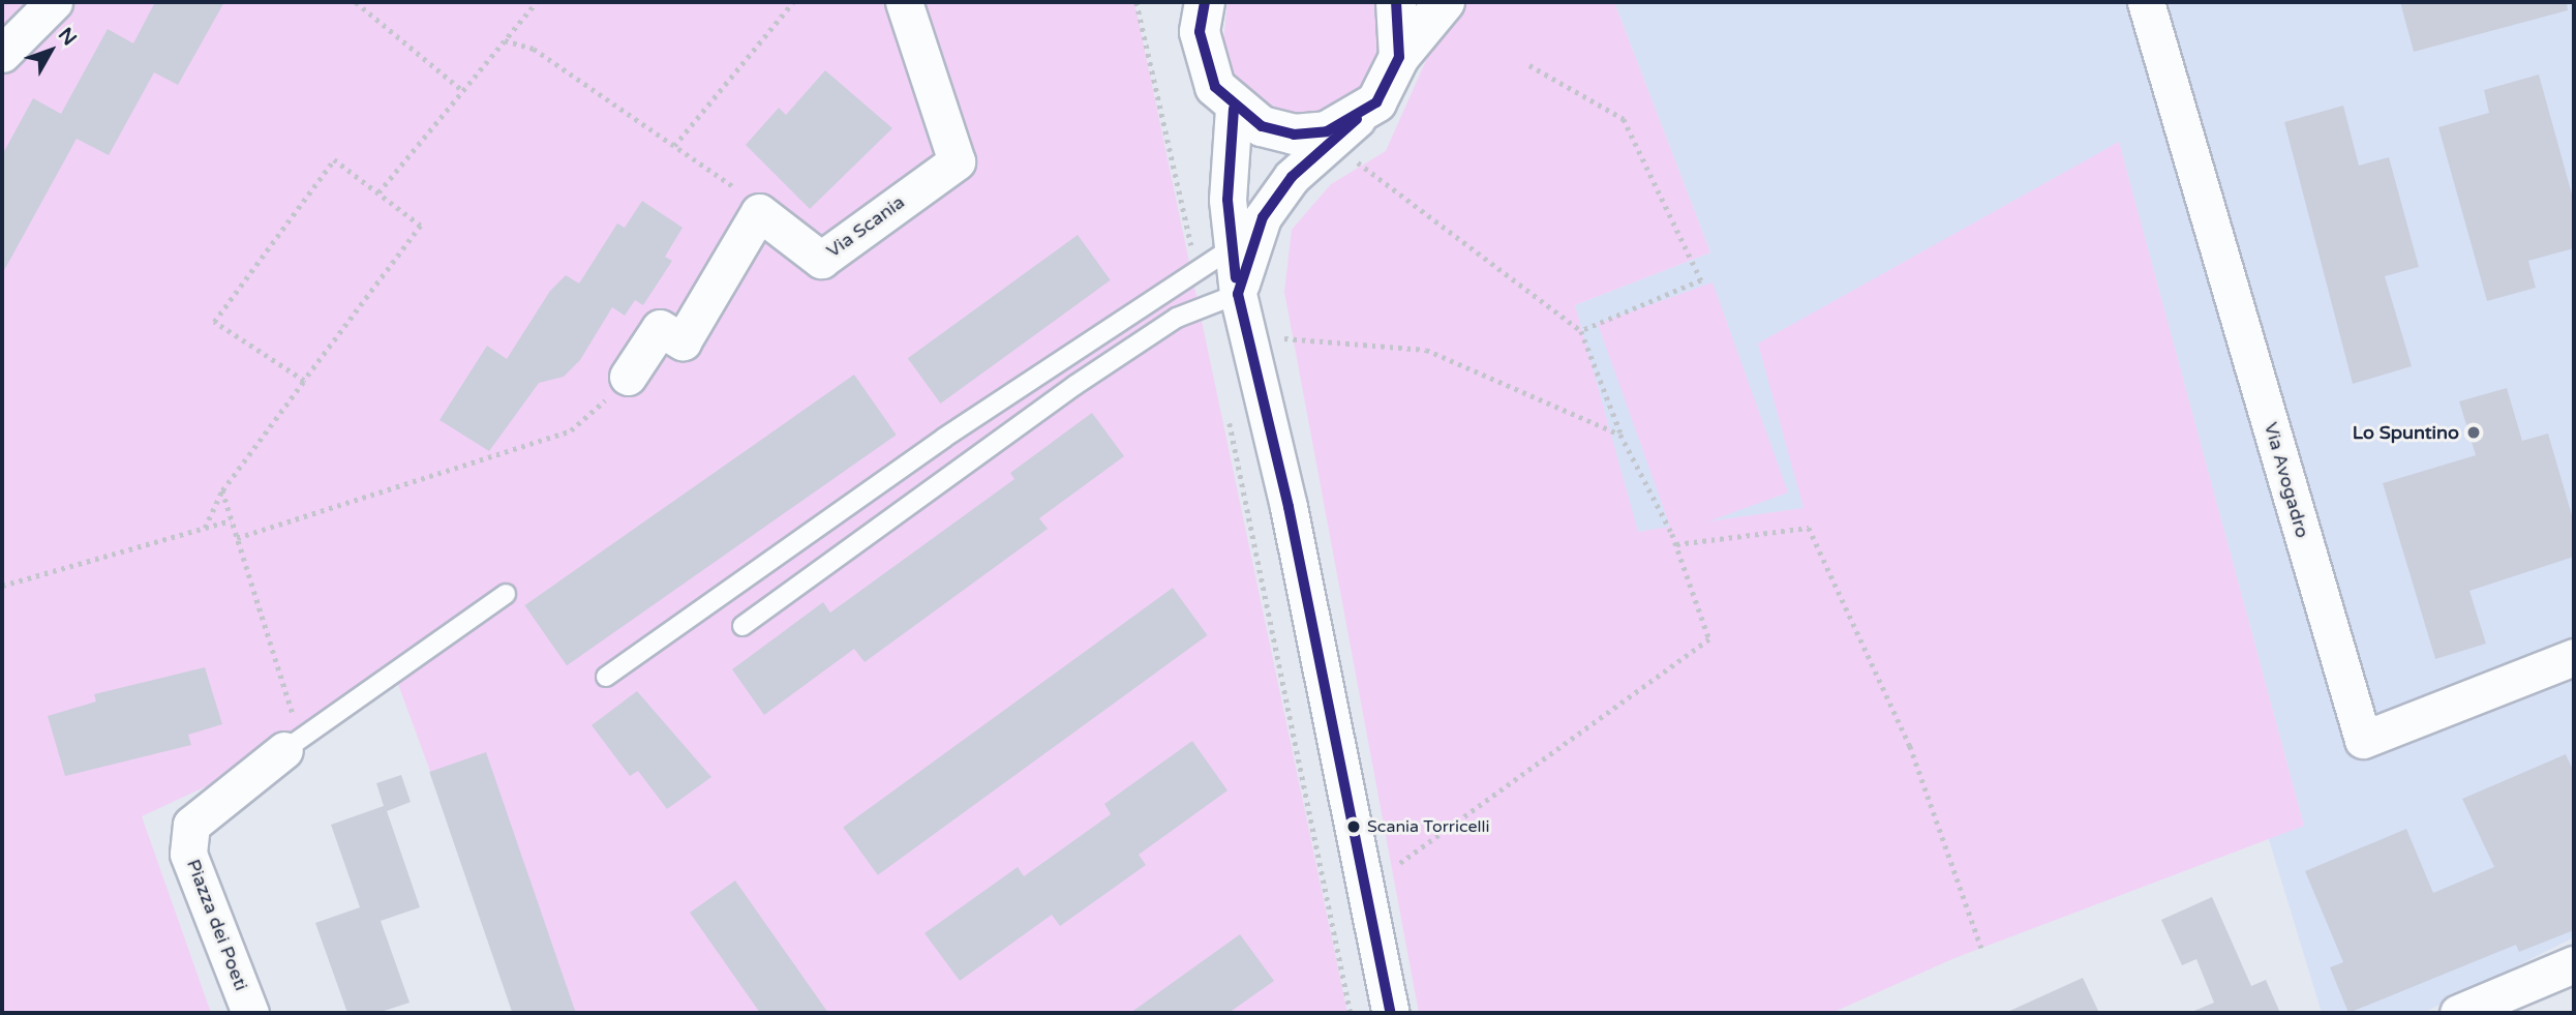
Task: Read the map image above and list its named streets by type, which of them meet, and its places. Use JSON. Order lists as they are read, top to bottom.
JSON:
{
  "streets": {
    "street": ["Via Scania", "Via Avogadro", "Piazza dei Poeti"]
  },
  "places": ["Lo Spuntino", "Scania Torricelli"],
  "north": "top right"
}
